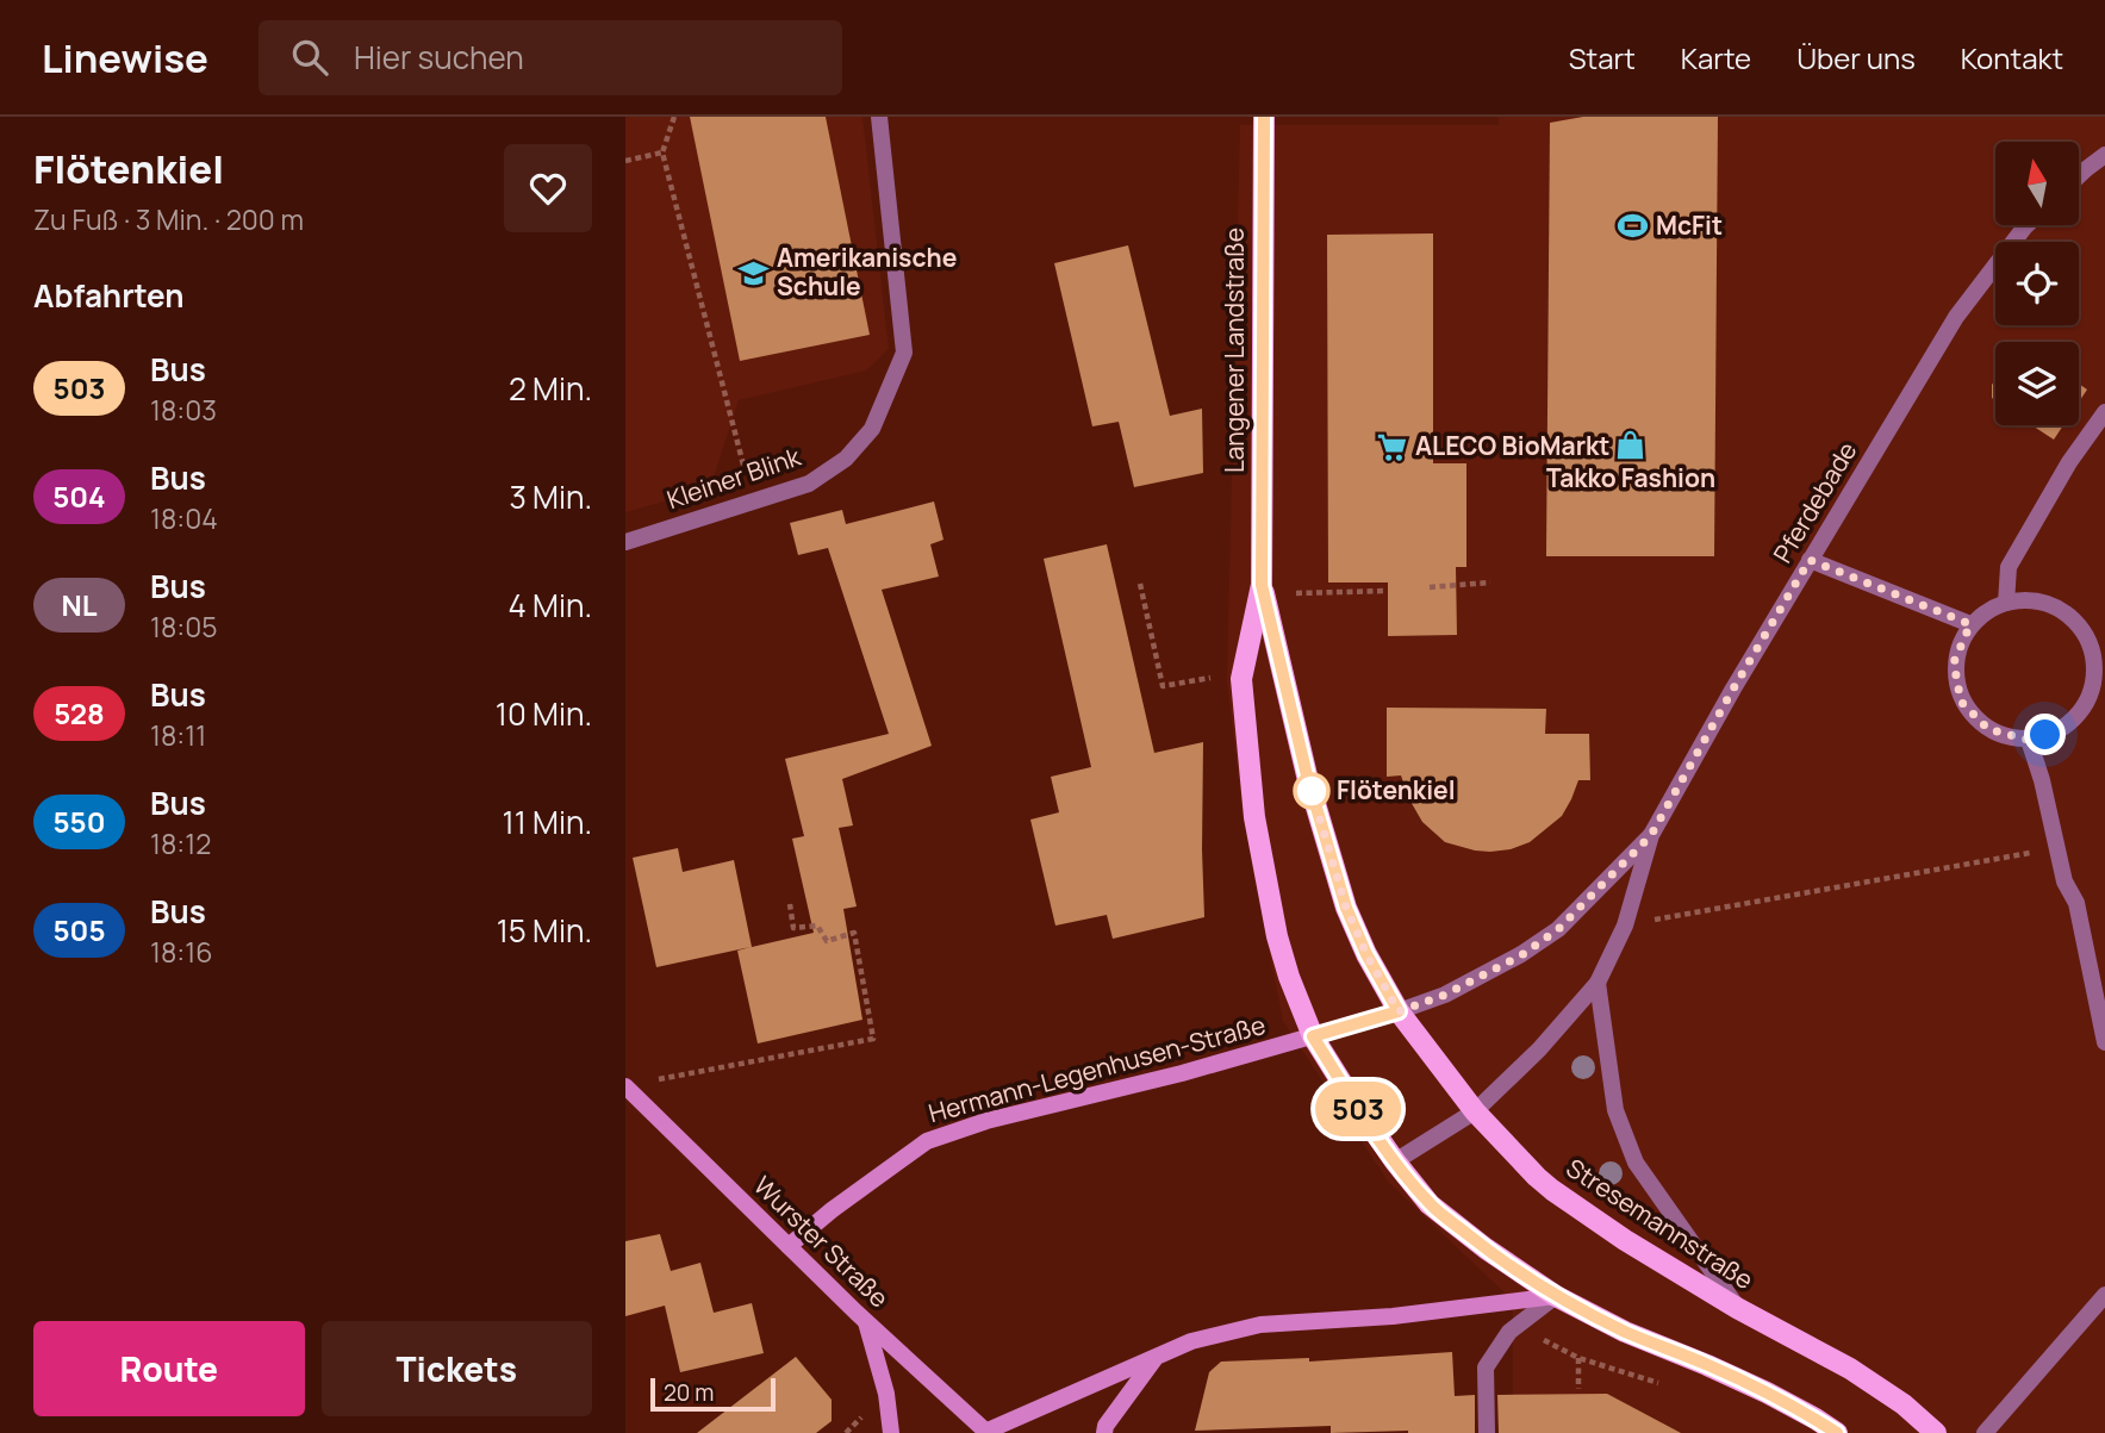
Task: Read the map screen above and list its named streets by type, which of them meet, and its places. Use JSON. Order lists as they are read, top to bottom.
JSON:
{
  "streets": {
    "main road": ["Langener Landstraße", "Stresemannstraße"],
    "street": [
      "Kleiner Blink",
      "Pferdebade",
      "Hermann-Legenhusen-Straße",
      "Wurster Straße"
    ]
  },
  "crossings": [
    ["Langener Landstraße", "Pferdebade"],
    ["Langener Landstraße", "Hermann-Legenhusen-Straße"],
    ["Langener Landstraße", "Stresemannstraße"],
    ["Pferdebade", "Hermann-Legenhusen-Straße"],
    ["Pferdebade", "Stresemannstraße"],
    ["Hermann-Legenhusen-Straße", "Stresemannstraße"],
    ["Hermann-Legenhusen-Straße", "Wurster Straße"]
  ],
  "places": {
    "sports": ["McFit"],
    "school or university": ["Amerikanische Schule"],
    "shop": ["Takko Fashion"],
    "supermarket": ["ALECO BioMarkt"],
    "other": ["Flötenkiel"]
  },
  "lines": ["bus line 503"],
  "scale_bar": "20 m",
  "north": "top",
  "page": {
    "header": "Linewise",
    "search": "Hier suchen",
    "nav": [
      "Start",
      "Karte",
      "Über uns",
      "Kontakt"
    ],
    "heading": [
      ["Flötenkiel", "Zu Fuß · 3 Min. · 200 m"],
      "Abfahrten"
    ],
    "on_map": "503",
    "list": [
      {
        "mark": "503",
        "name": "Bus",
        "note": "18:03",
        "value": "2 Min."
      },
      {
        "mark": "504",
        "name": "Bus",
        "note": "18:04",
        "value": "3 Min."
      },
      {
        "mark": "NL",
        "name": "Bus",
        "note": "18:05",
        "value": "4 Min."
      },
      {
        "mark": "528",
        "name": "Bus",
        "note": "18:11",
        "value": "10 Min."
      },
      {
        "mark": "550",
        "name": "Bus",
        "note": "18:12",
        "value": "11 Min."
      },
      {
        "mark": "505",
        "name": "Bus",
        "note": "18:16",
        "value": "15 Min."
      }
    ],
    "buttons": ["Route", "Tickets"],
    "scale": "20 m"
  }
}
